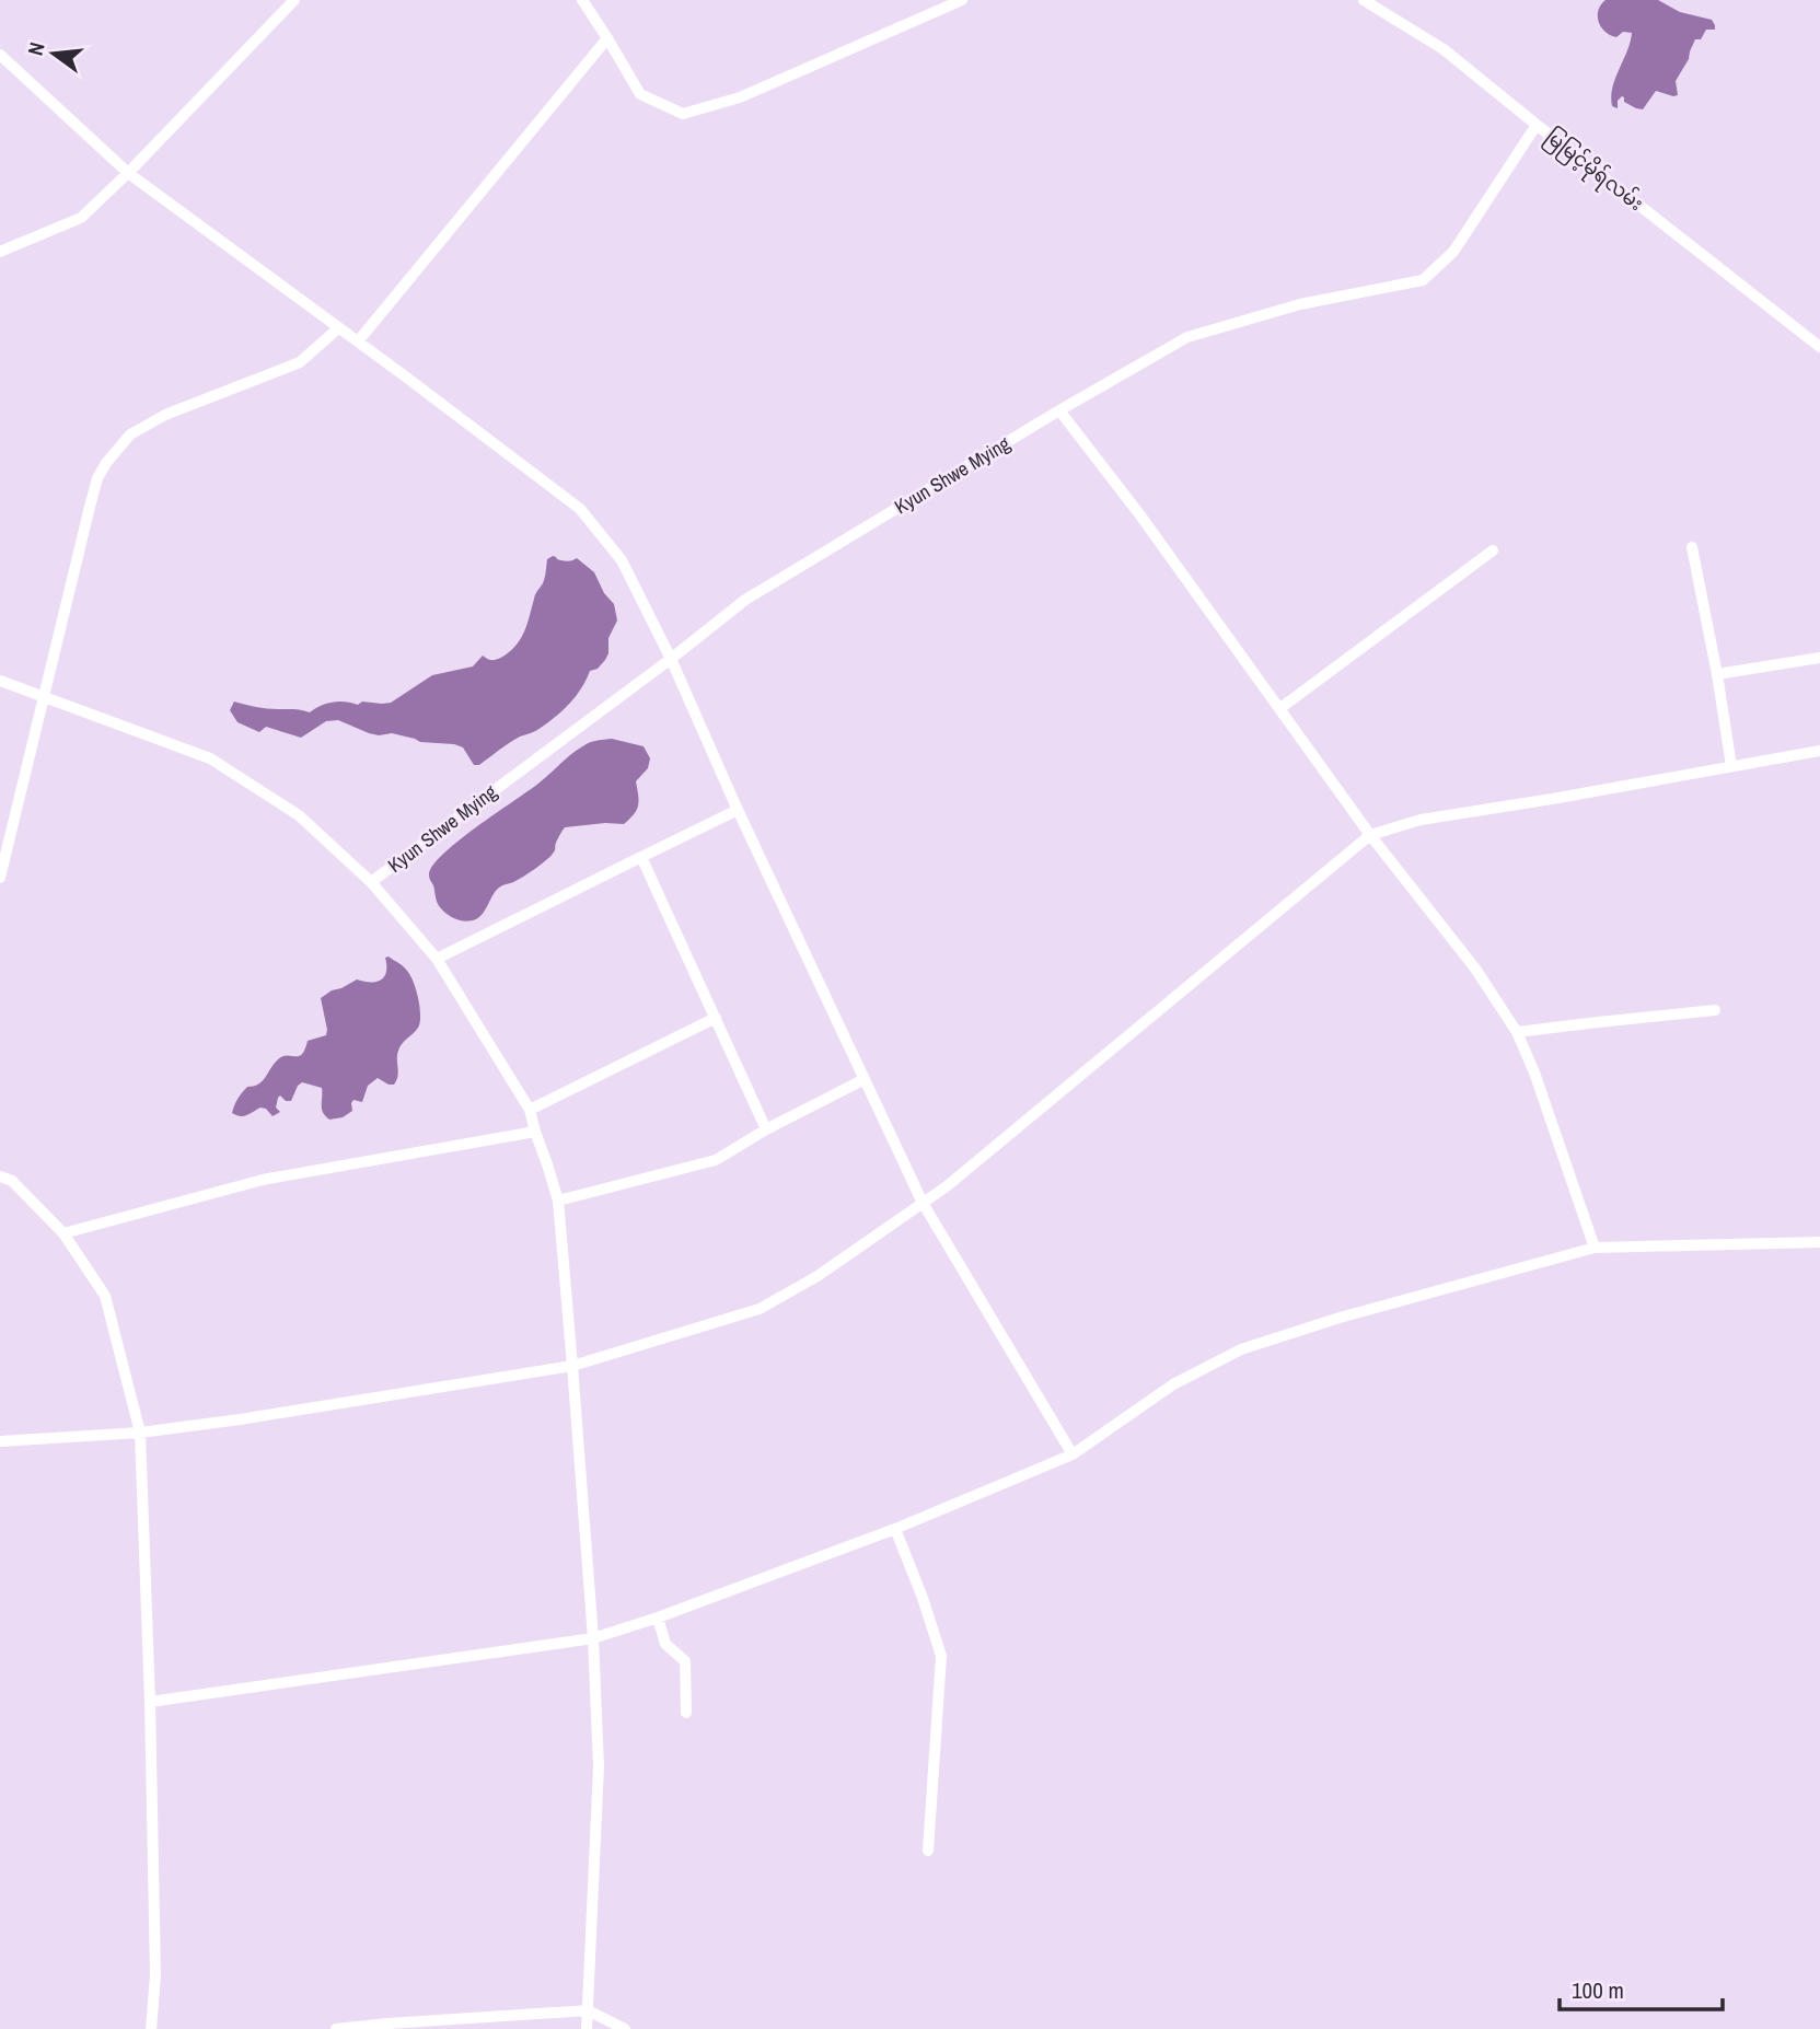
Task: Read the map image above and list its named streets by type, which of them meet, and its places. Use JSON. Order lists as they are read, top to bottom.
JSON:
{
  "streets": {
    "street": ["မြမြင့်မိုရ်လမ်း", "Kyun Shwe Mying"]
  },
  "crossings": [
    ["မြမြင့်မိုရ်လမ်း", "Kyun Shwe Mying"]
  ],
  "scale_bar": "100 m",
  "north": "left"
}
